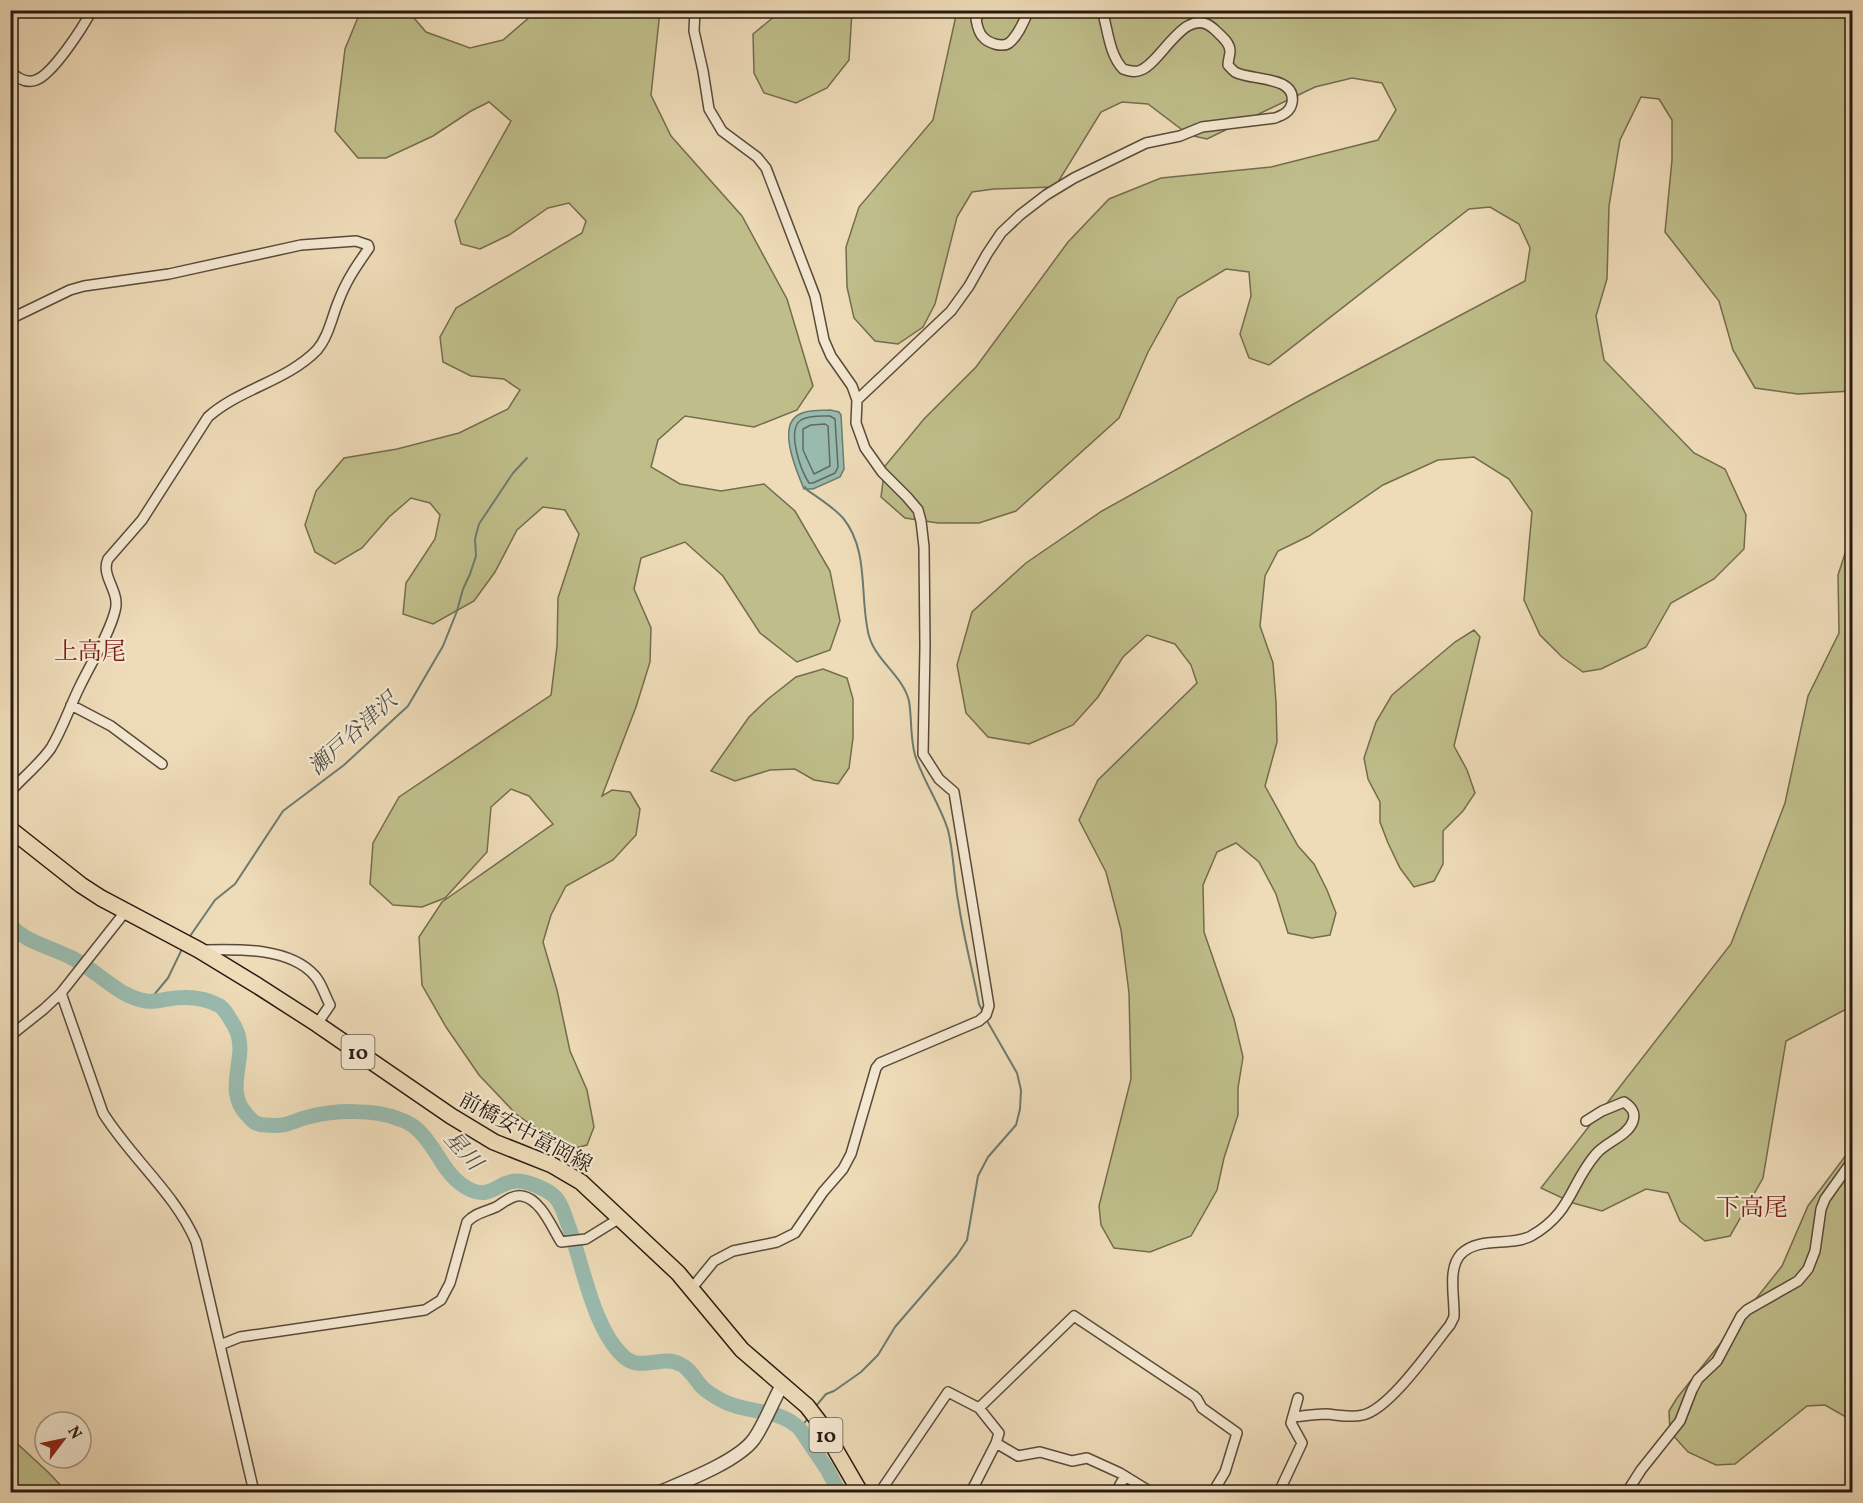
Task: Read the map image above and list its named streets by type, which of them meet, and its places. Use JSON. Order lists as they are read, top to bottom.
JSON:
{
  "streets": {
    "main road": ["10", "前橋安中富岡線"]
  },
  "districts": ["上高尾", "下高尾"],
  "water": ["瀬戸谷津沢", "星川"],
  "north": "top right"
}
